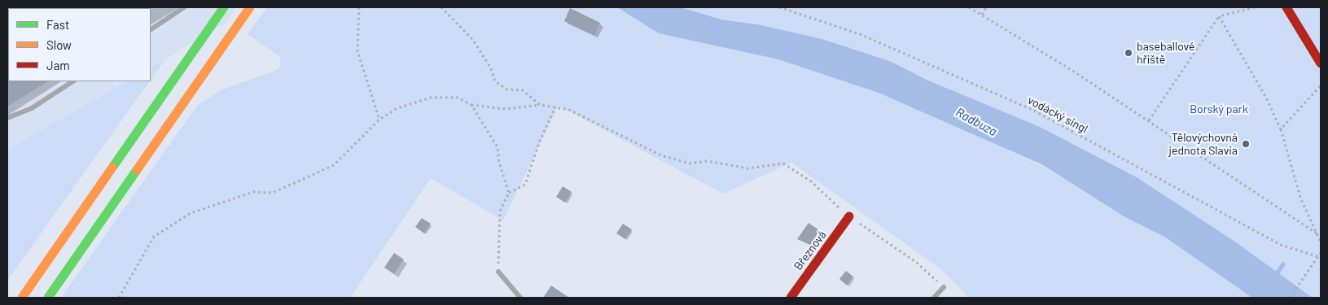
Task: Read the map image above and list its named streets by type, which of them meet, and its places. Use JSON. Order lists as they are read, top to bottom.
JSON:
{
  "streets": {
    "main road": ["Březnová"],
    "path": ["vodácký singl"]
  },
  "water": ["Radbuza"],
  "parks": ["Borský park"],
  "places": ["baseballové hřiště", "Tělovýchovná jednota Slavia"],
  "legend": ["Fast", "Slow", "Jam"]
}
